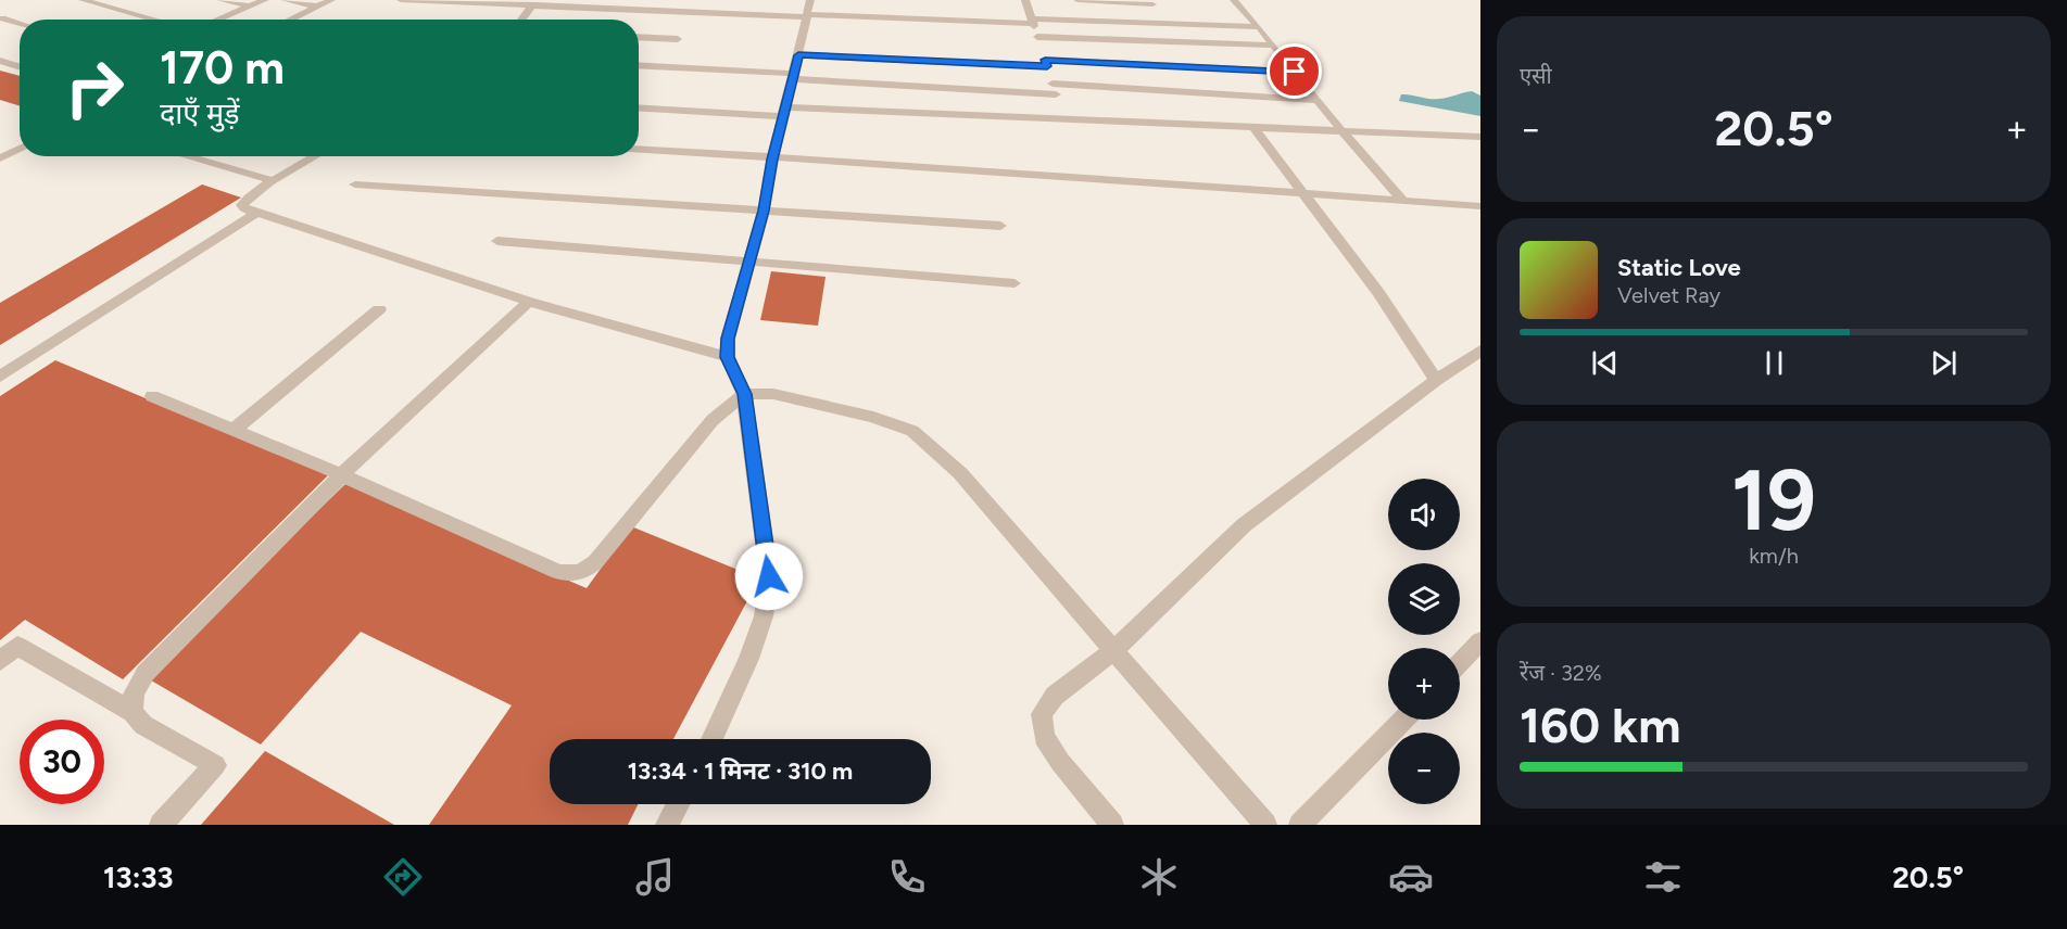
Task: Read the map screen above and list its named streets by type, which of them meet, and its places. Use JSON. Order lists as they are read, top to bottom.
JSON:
{
  "page": {
    "tile": [
      "एसी",
      ["19", "km/h"],
      ["रेंज · 32%", "160 km"]
    ],
    "turn": ["170 m", "दाएँ मुड़ें"],
    "heat": ["−", "20.5°", "+"],
    "song": ["Static Love", "Velvet Ray"],
    "map_buttons": ["+", "−"],
    "limit": "30",
    "trip": "13:34 · 1 मिनट · 310 m",
    "tabs": ["13:33", "20.5°"]
  }
}
